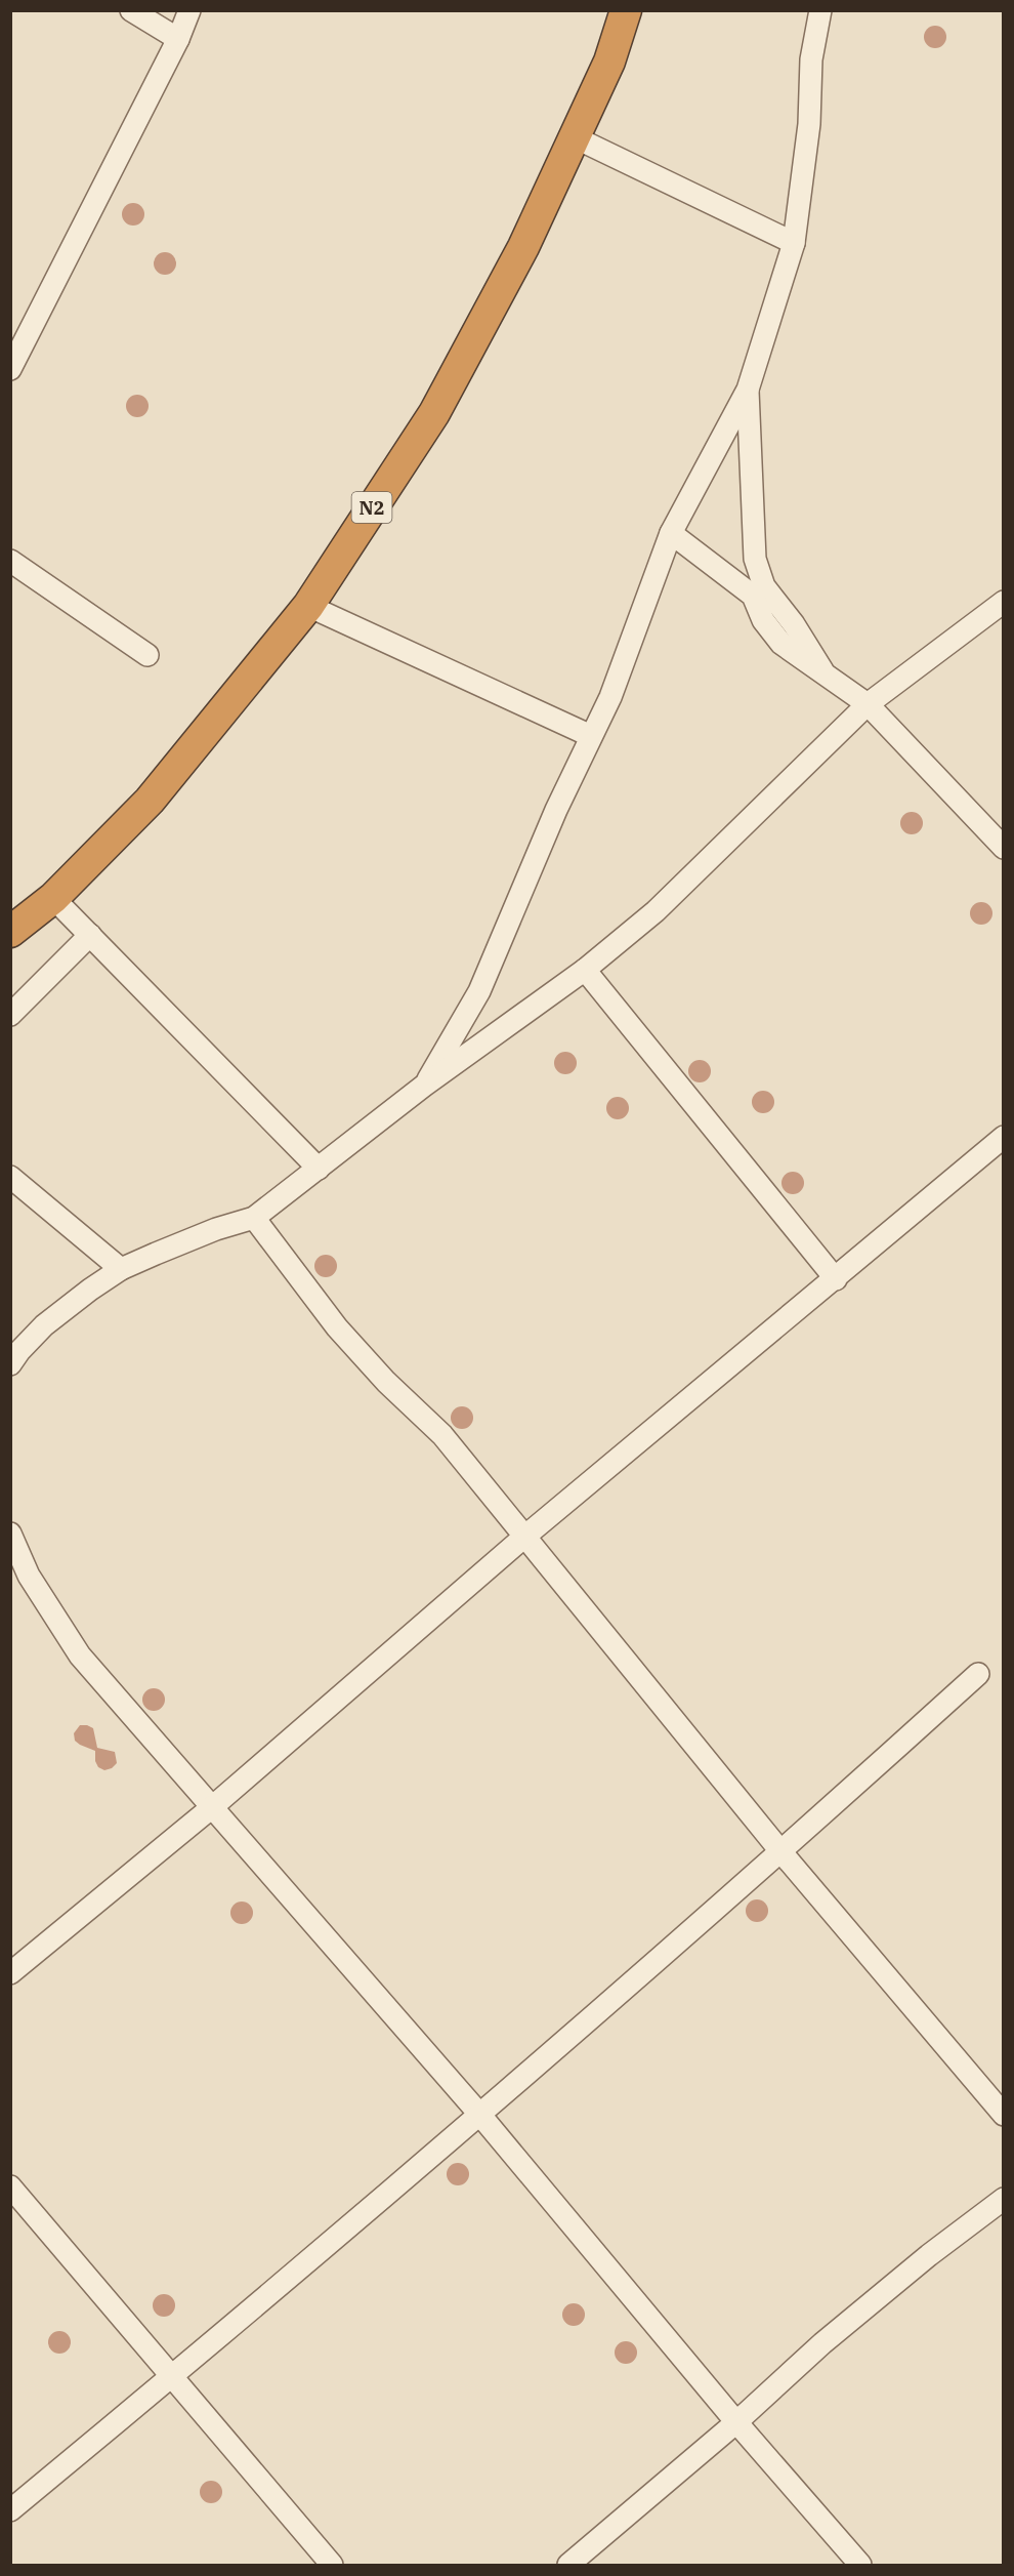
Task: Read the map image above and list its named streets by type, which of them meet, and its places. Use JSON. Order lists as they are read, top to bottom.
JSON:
{
  "streets": {
    "highway": ["N2"]
  }
}
